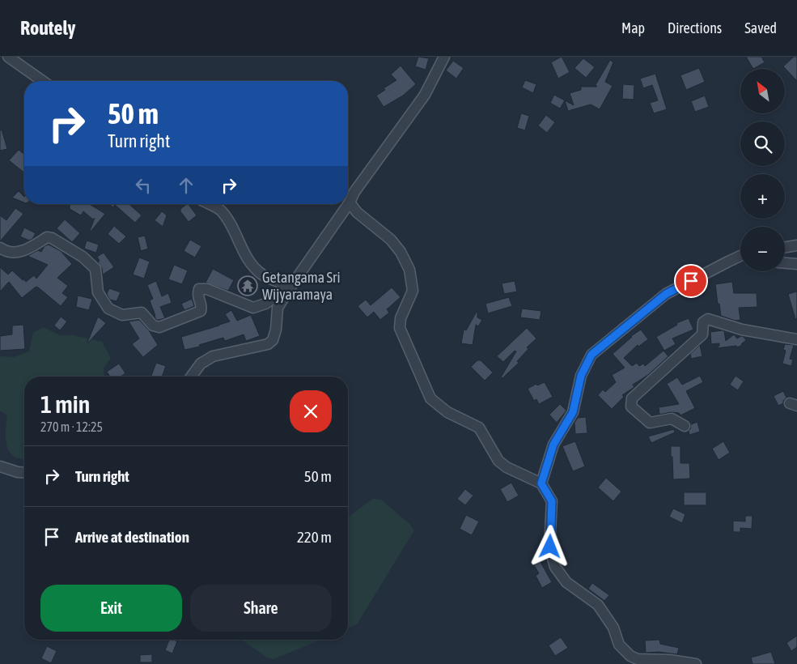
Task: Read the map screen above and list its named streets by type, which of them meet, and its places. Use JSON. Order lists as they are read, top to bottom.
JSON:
{
  "places": {
    "temple": ["Getangama Sri Wijyaramaya"]
  },
  "north": "top left",
  "page": {
    "header": "Routely",
    "nav": ["Map", "Directions", "Saved"],
    "map_buttons": ["+", "−"],
    "turn": ["50 m", "Turn right"],
    "heading": ["1 min", "270 m · 12:25"],
    "list": [
      {
        "name": "Turn right",
        "value": "50 m"
      },
      {
        "name": "Arrive at destination",
        "value": "220 m"
      }
    ],
    "buttons": ["Exit", "Share"]
  }
}
